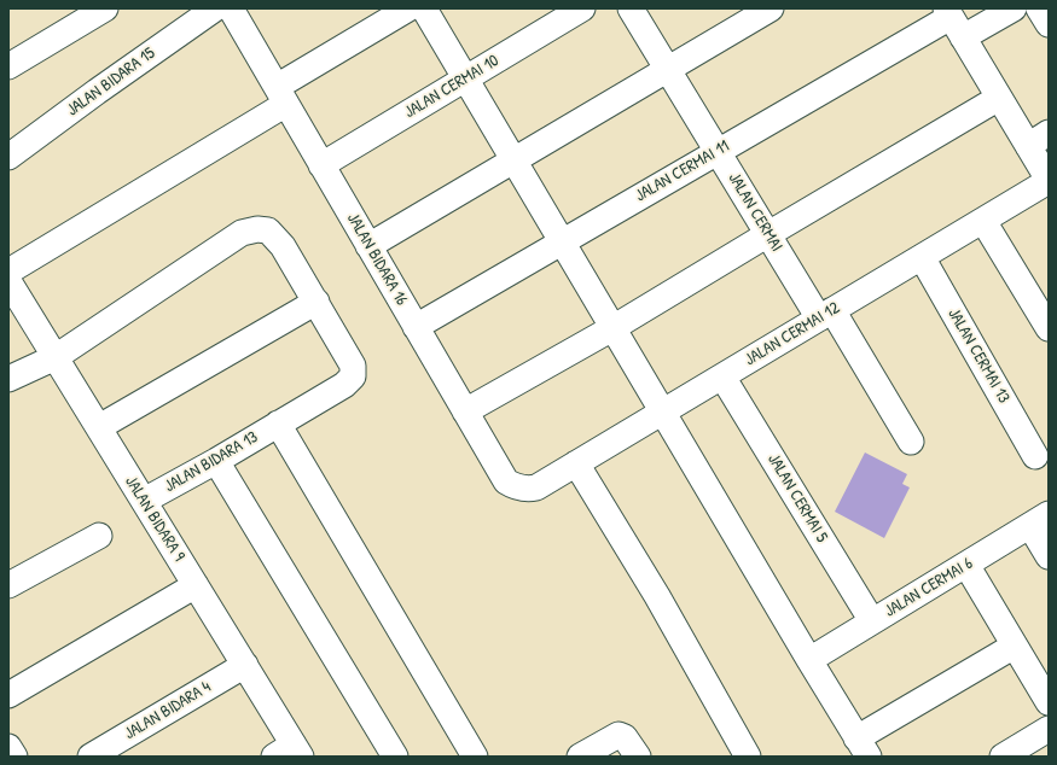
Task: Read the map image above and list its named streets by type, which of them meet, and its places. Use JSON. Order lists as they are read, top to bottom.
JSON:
{
  "streets": {
    "street": [
      "JALAN BIDARA 15",
      "JALAN CERMAI 10",
      "JALAN CERMAI 11",
      "JALAN CERMAI",
      "JALAN BIDARA 16",
      "JALAN CERMAI 12",
      "JALAN CERMAI 13",
      "JALAN BIDARA 13",
      "JALAN CERMAI 5",
      "JALAN BIDARA 9",
      "JALAN CERMAI 6",
      "JALAN BIDARA 4"
    ]
  },
  "crossings": [
    ["JALAN CERMAI 10", "JALAN BIDARA 16"],
    ["JALAN CERMAI 11", "JALAN CERMAI"],
    ["JALAN CERMAI 11", "JALAN BIDARA 16"],
    ["JALAN CERMAI", "JALAN CERMAI 12"],
    ["JALAN BIDARA 16", "JALAN CERMAI 12"],
    ["JALAN CERMAI 12", "JALAN CERMAI 13"],
    ["JALAN CERMAI 12", "JALAN CERMAI 5"],
    ["JALAN BIDARA 13", "JALAN BIDARA 9"],
    ["JALAN CERMAI 5", "JALAN CERMAI 6"],
    ["JALAN BIDARA 9", "JALAN BIDARA 4"]
  ]
}
